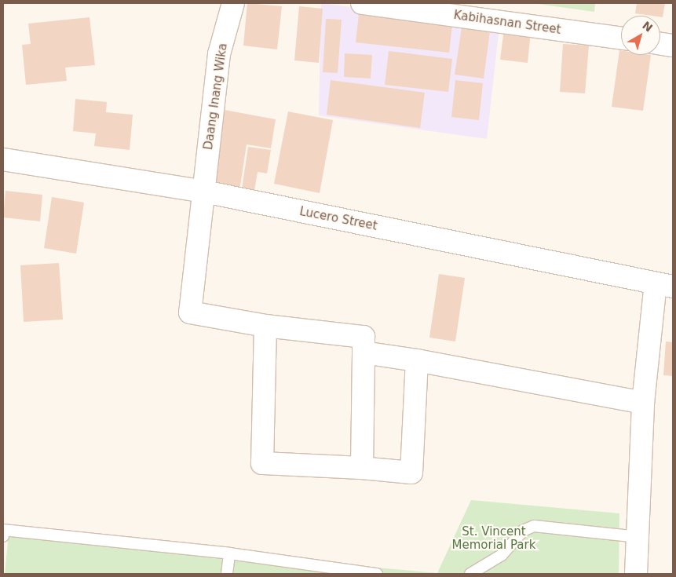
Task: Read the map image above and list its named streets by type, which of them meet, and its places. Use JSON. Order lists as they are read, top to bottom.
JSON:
{
  "streets": {
    "street": ["Kabihasnan Street", "Daang Inang Wika", "Lucero Street"]
  },
  "crossings": [
    ["Daang Inang Wika", "Lucero Street"]
  ],
  "parks": ["St. Vincent Memorial Park"],
  "north": "top right"
}
